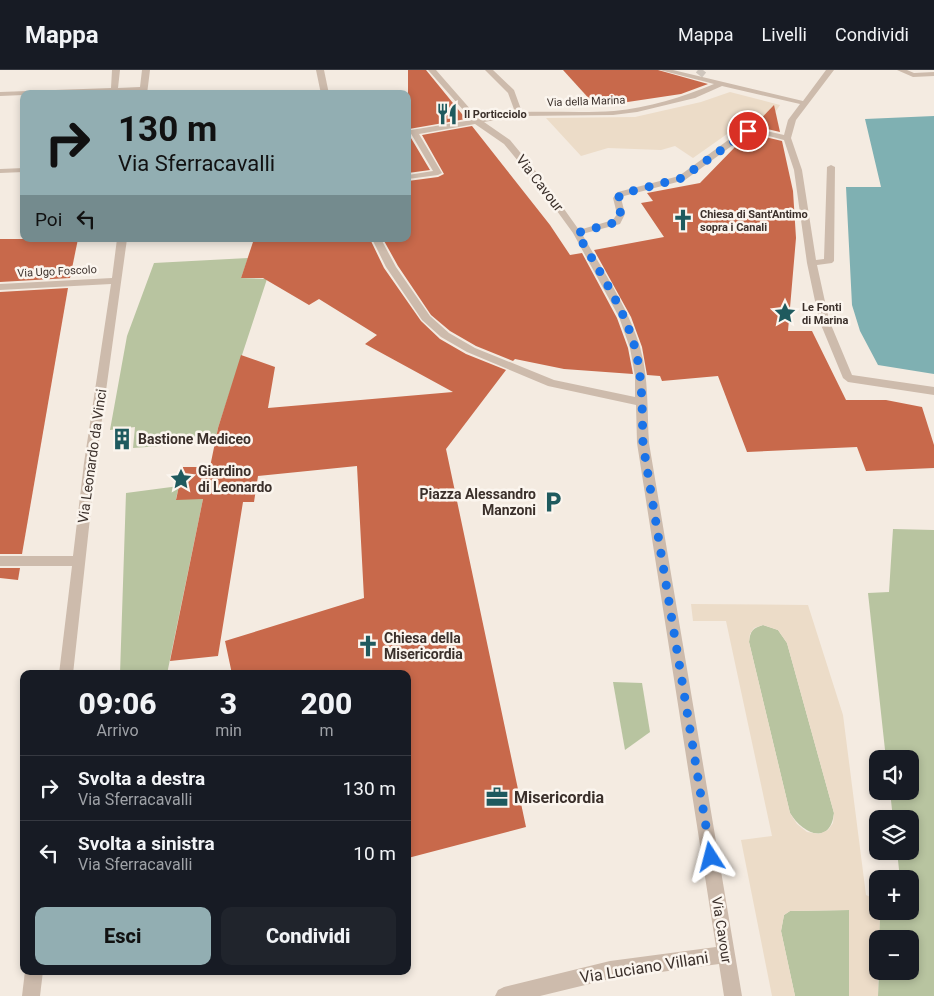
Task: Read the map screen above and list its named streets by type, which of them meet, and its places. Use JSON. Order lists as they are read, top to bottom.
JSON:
{
  "streets": {
    "street": [
      "Via della Marina",
      "Via Cavour",
      "Via Ugo Foscolo",
      "Via Leonardo da Vinci",
      "Via Luciano Villani"
    ]
  },
  "crossings": [
    ["Via della Marina", "Via Cavour"],
    ["Via Cavour", "Via Luciano Villani"],
    ["Via Ugo Foscolo", "Via Leonardo da Vinci"]
  ],
  "places": {
    "restaurant": ["Il Porticciolo"],
    "church": ["Chiesa di Sant'Antimo sopra i Canali", "Chiesa della Misericordia"],
    "place": ["Le Fonti di Marina", "Giardino di Leonardo"],
    "building": ["Bastione Mediceo"],
    "parking": ["Piazza Alessandro Manzoni"],
    "office": ["Misericordia"]
  },
  "page": {
    "header": "Mappa",
    "nav": ["Mappa", "Livelli", "Condividi"],
    "turn": ["130 m", "Via Sferracavalli"],
    "then": "Poi",
    "eta": [
      "09:06",
      "Arrivo",
      "3",
      "min",
      "200",
      "m"
    ],
    "map_buttons": ["+", "−"],
    "list": [
      {
        "name": "Svolta a destra",
        "note": "Via Sferracavalli",
        "value": "130 m"
      },
      {
        "name": "Svolta a sinistra",
        "note": "Via Sferracavalli",
        "value": "10 m"
      }
    ],
    "buttons": ["Esci", "Condividi"]
  }
}
